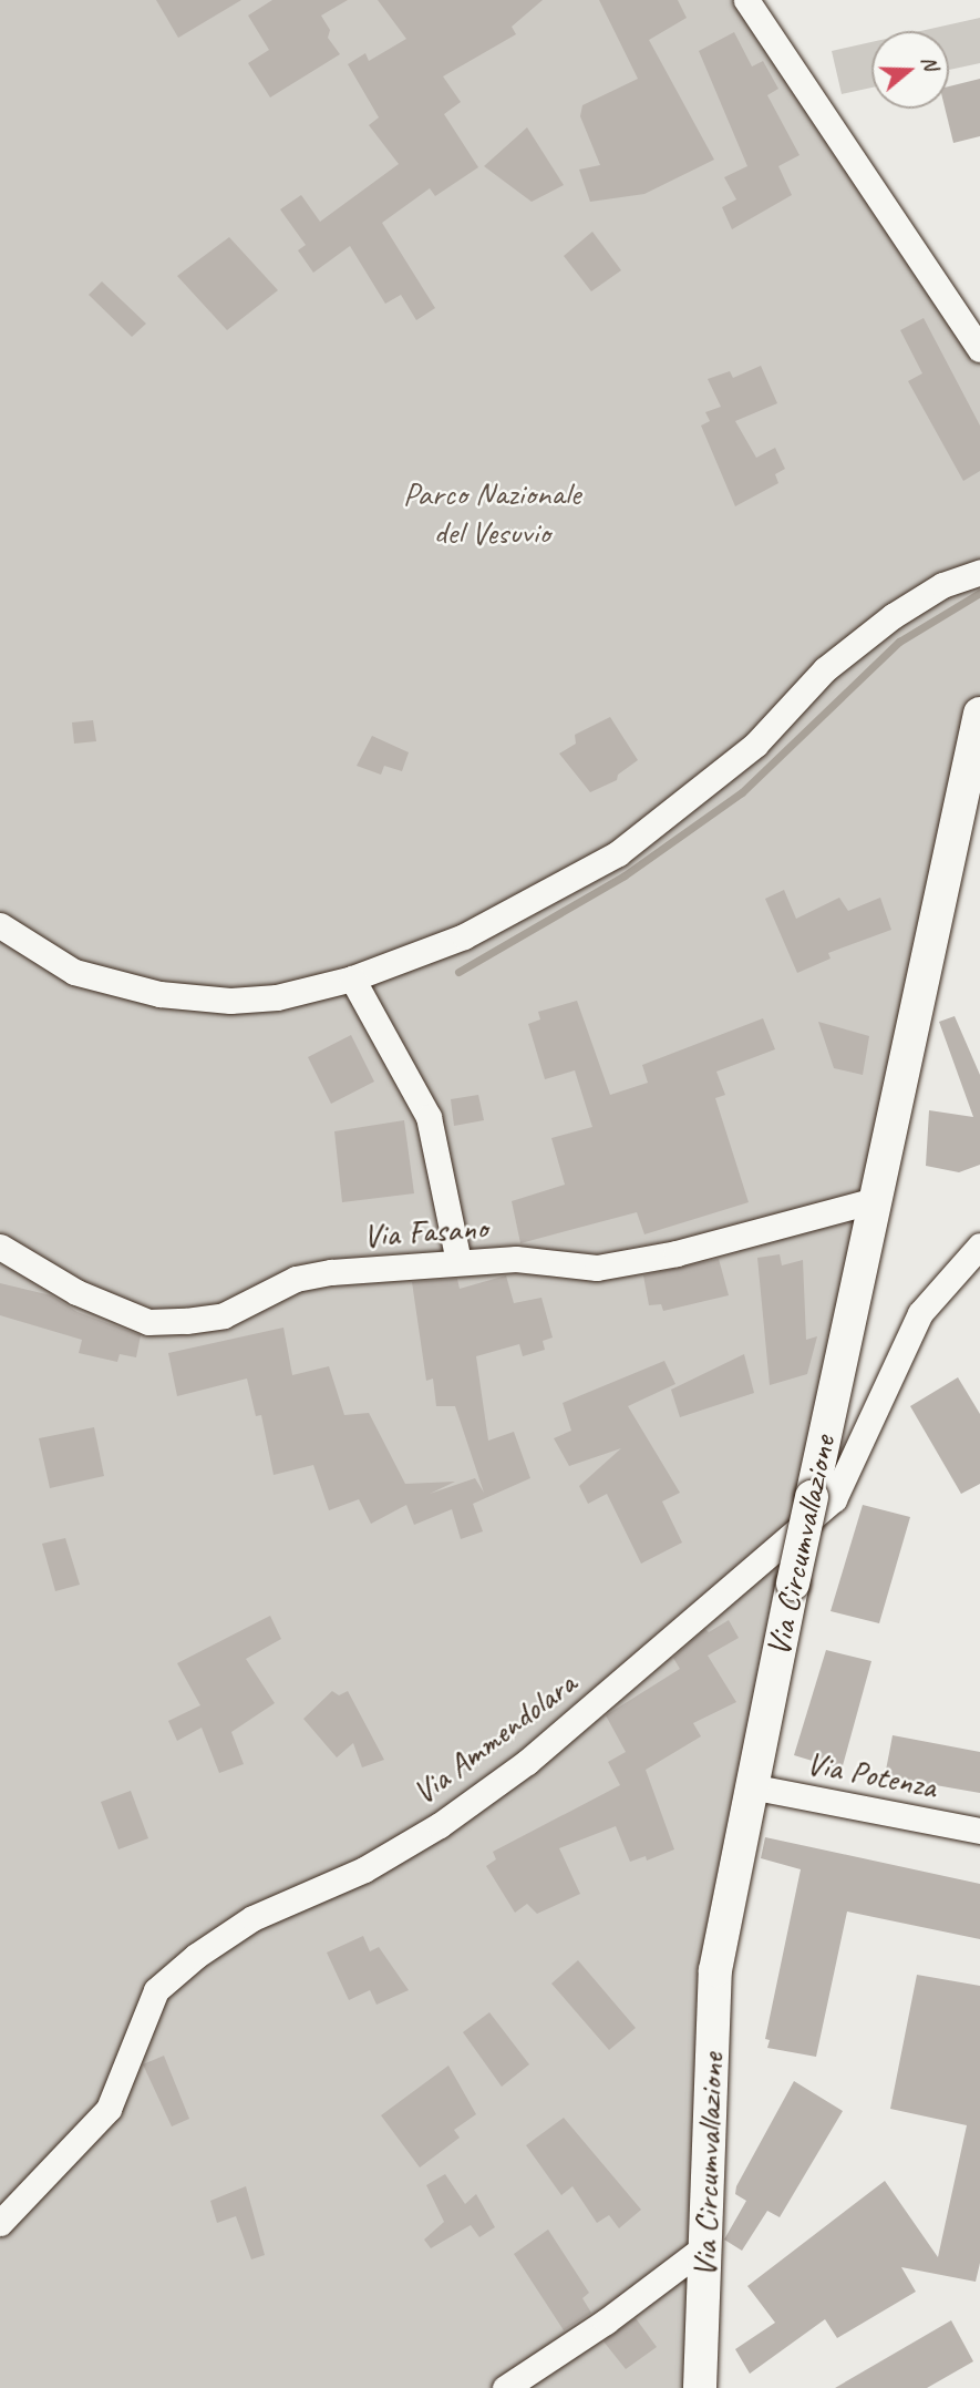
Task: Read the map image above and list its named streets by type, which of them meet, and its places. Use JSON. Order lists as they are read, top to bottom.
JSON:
{
  "streets": {
    "main road": ["Via Circumvallazione"],
    "street": ["Via Fasano", "Via Ammendolara", "Via Potenza"]
  },
  "crossings": [
    ["Via Fasano", "Via Circumvallazione"],
    ["Via Circumvallazione", "Via Potenza"]
  ],
  "parks": ["Parco Nazionale del Vesuvio"],
  "north": "right"
}
